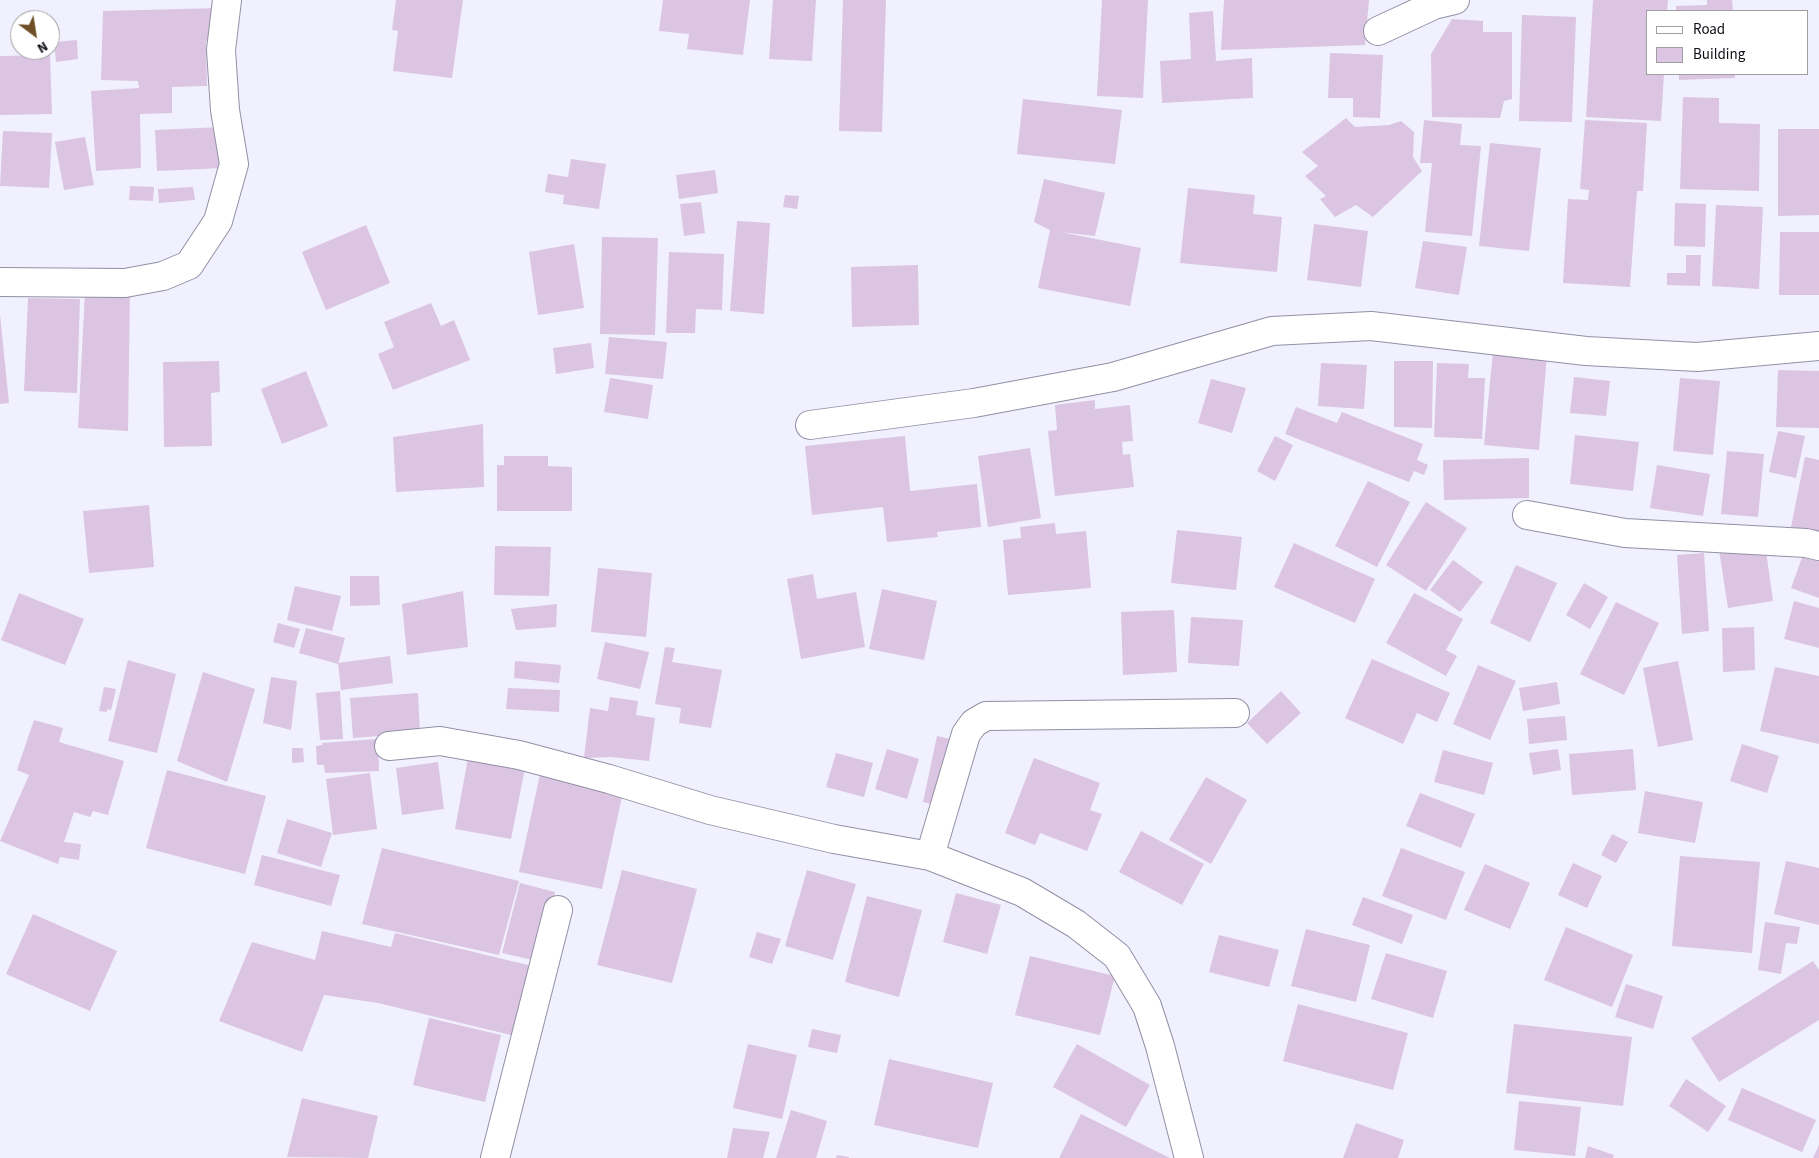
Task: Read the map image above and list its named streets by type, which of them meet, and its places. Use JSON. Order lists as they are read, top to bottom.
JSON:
{
  "legend": ["Road", "Building"],
  "north": "bottom right"
}
